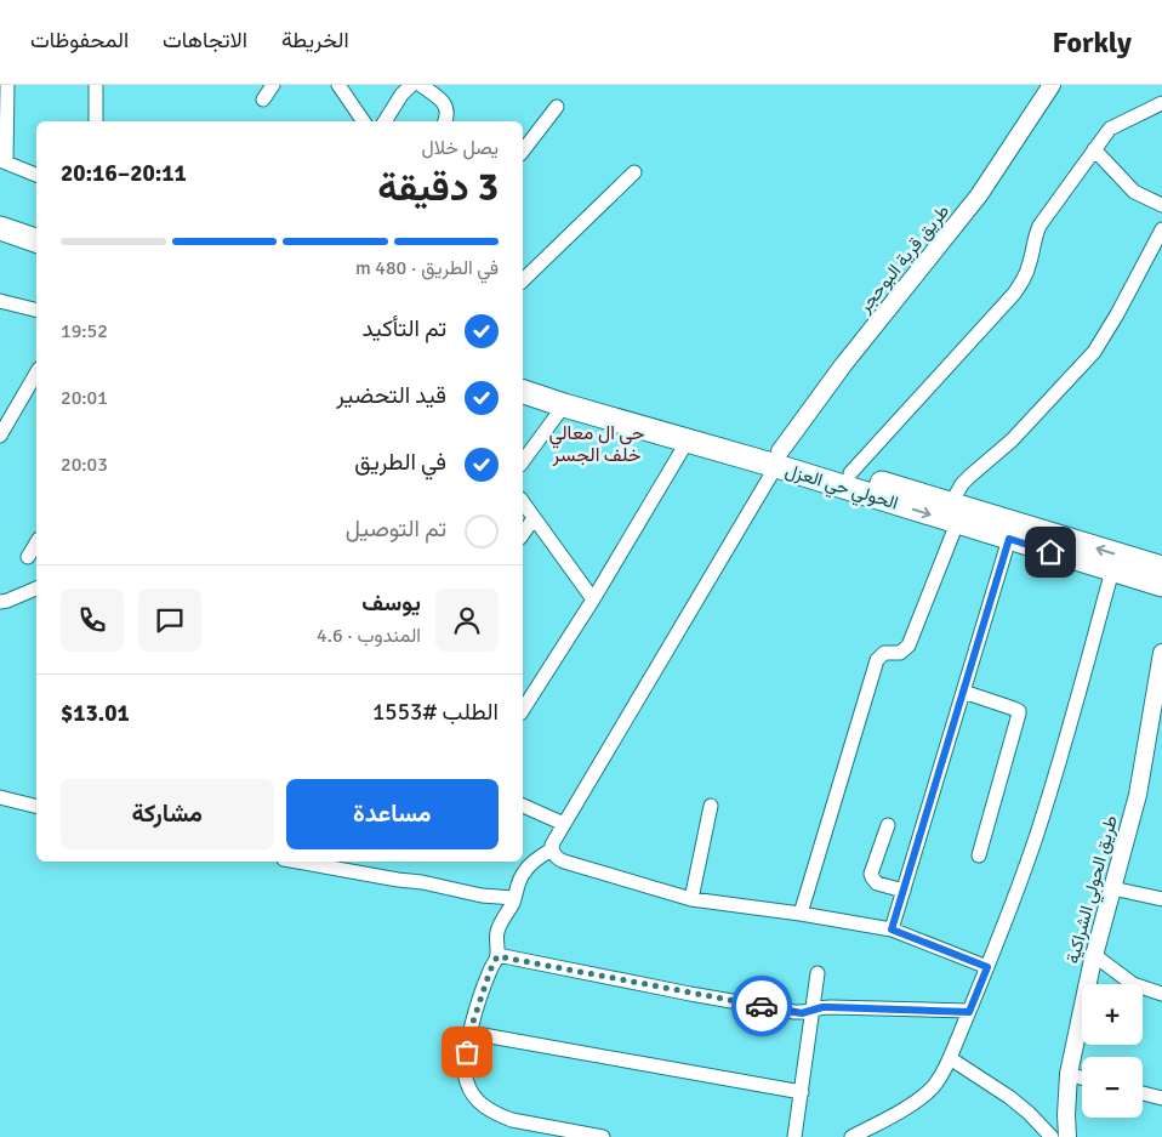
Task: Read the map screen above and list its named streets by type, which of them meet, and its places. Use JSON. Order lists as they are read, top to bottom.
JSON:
{
  "streets": {
    "highway": ["الحولي حي العزل"],
    "street": ["طريق قرية البوحجر", "طريق الحولي الشراكية"]
  },
  "crossings": [
    ["طريق قرية البوحجر", "الحولي حي العزل"]
  ],
  "districts": ["حي ال معالي خلف الجسر"],
  "page": {
    "header": "Forkly",
    "nav": ["الخريطة", "الاتجاهات", "المحفوظات"],
    "heading": ["3 دقيقة", "يصل خلال", "20:11–20:16"],
    "panel": [
      "يوسف",
      "المندوب · 4.6",
      "الطلب #1553",
      "$13.01"
    ],
    "bar": "في الطريق · 480 m",
    "list": [
      ["تم التأكيد", "19:52"],
      ["قيد التحضير", "20:01"],
      ["في الطريق", "20:03"],
      "تم التوصيل"
    ],
    "buttons": ["مساعدة", "مشاركة"],
    "map_buttons": ["+", "−"]
  }
}
